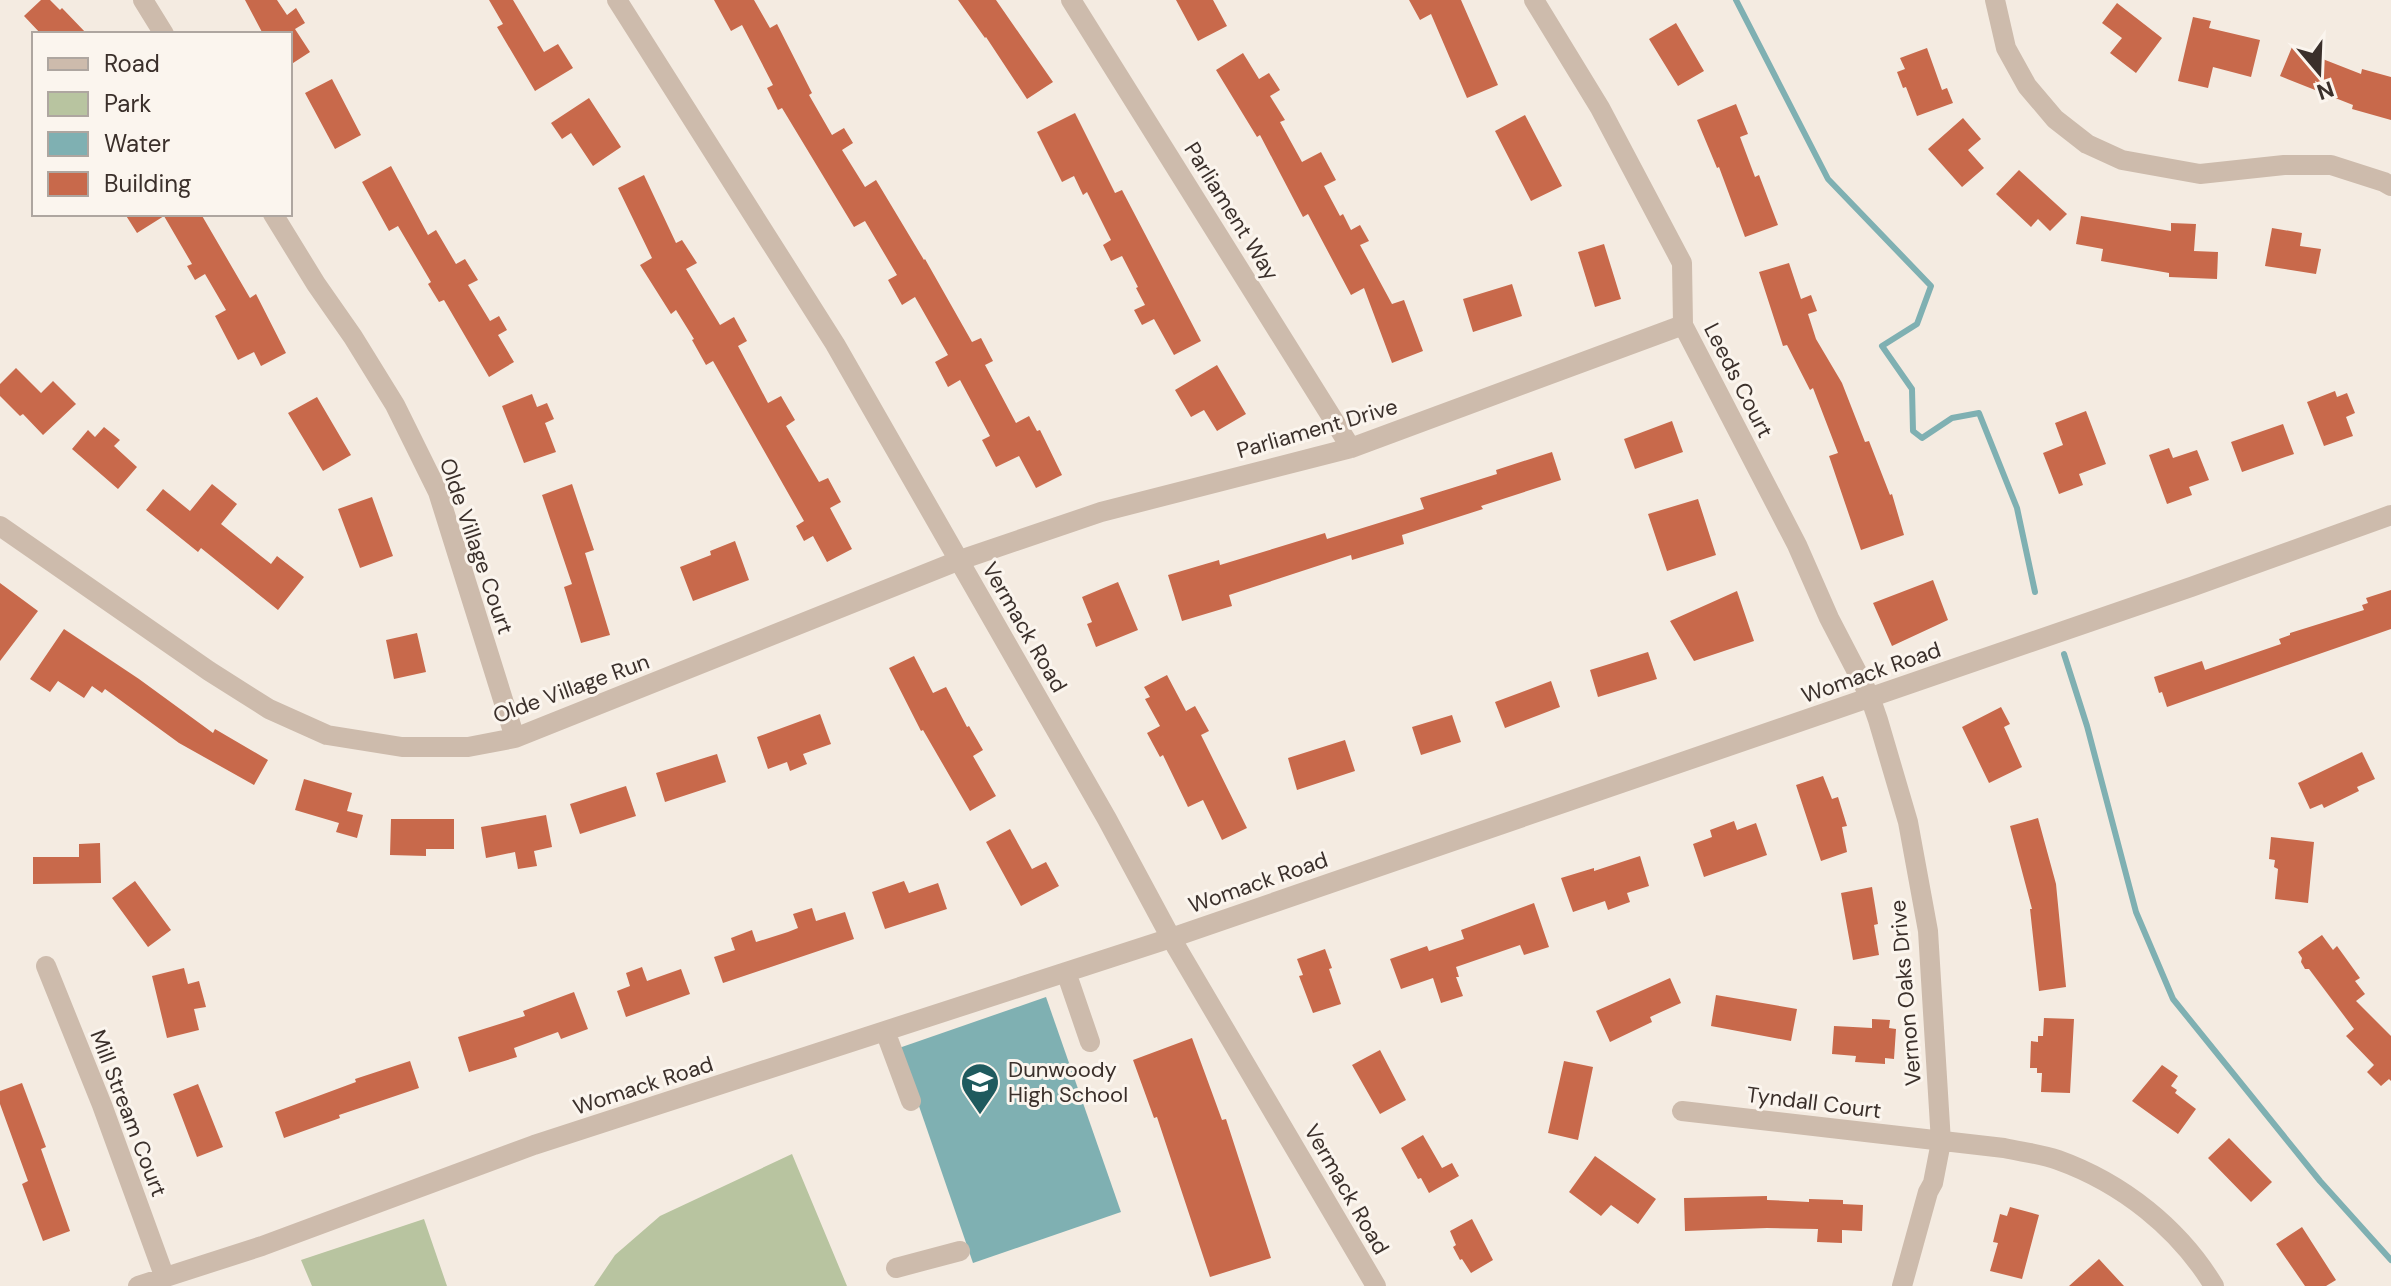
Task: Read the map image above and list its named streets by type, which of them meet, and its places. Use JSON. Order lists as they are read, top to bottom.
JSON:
{
  "streets": {
    "street": [
      "Parliament Way",
      "Leeds Court",
      "Parliament Drive",
      "Olde Village Court",
      "Vermack Road",
      "Womack Road",
      "Olde Village Run",
      "Vernon Oaks Drive",
      "Tyndall Court",
      "Mill Stream Court"
    ]
  },
  "crossings": [
    ["Parliament Way", "Parliament Drive"],
    ["Leeds Court", "Parliament Drive"],
    ["Leeds Court", "Womack Road"],
    ["Leeds Court", "Vernon Oaks Drive"],
    ["Parliament Drive", "Vermack Road"],
    ["Parliament Drive", "Olde Village Run"],
    ["Olde Village Court", "Olde Village Run"],
    ["Vermack Road", "Womack Road"],
    ["Vermack Road", "Olde Village Run"],
    ["Womack Road", "Vernon Oaks Drive"],
    ["Womack Road", "Mill Stream Court"],
    ["Vernon Oaks Drive", "Tyndall Court"]
  ],
  "places": {
    "school or university": ["Dunwoody High School"]
  },
  "legend": [
    "Road",
    "Park",
    "Water",
    "Building"
  ],
  "north": "bottom"
}
